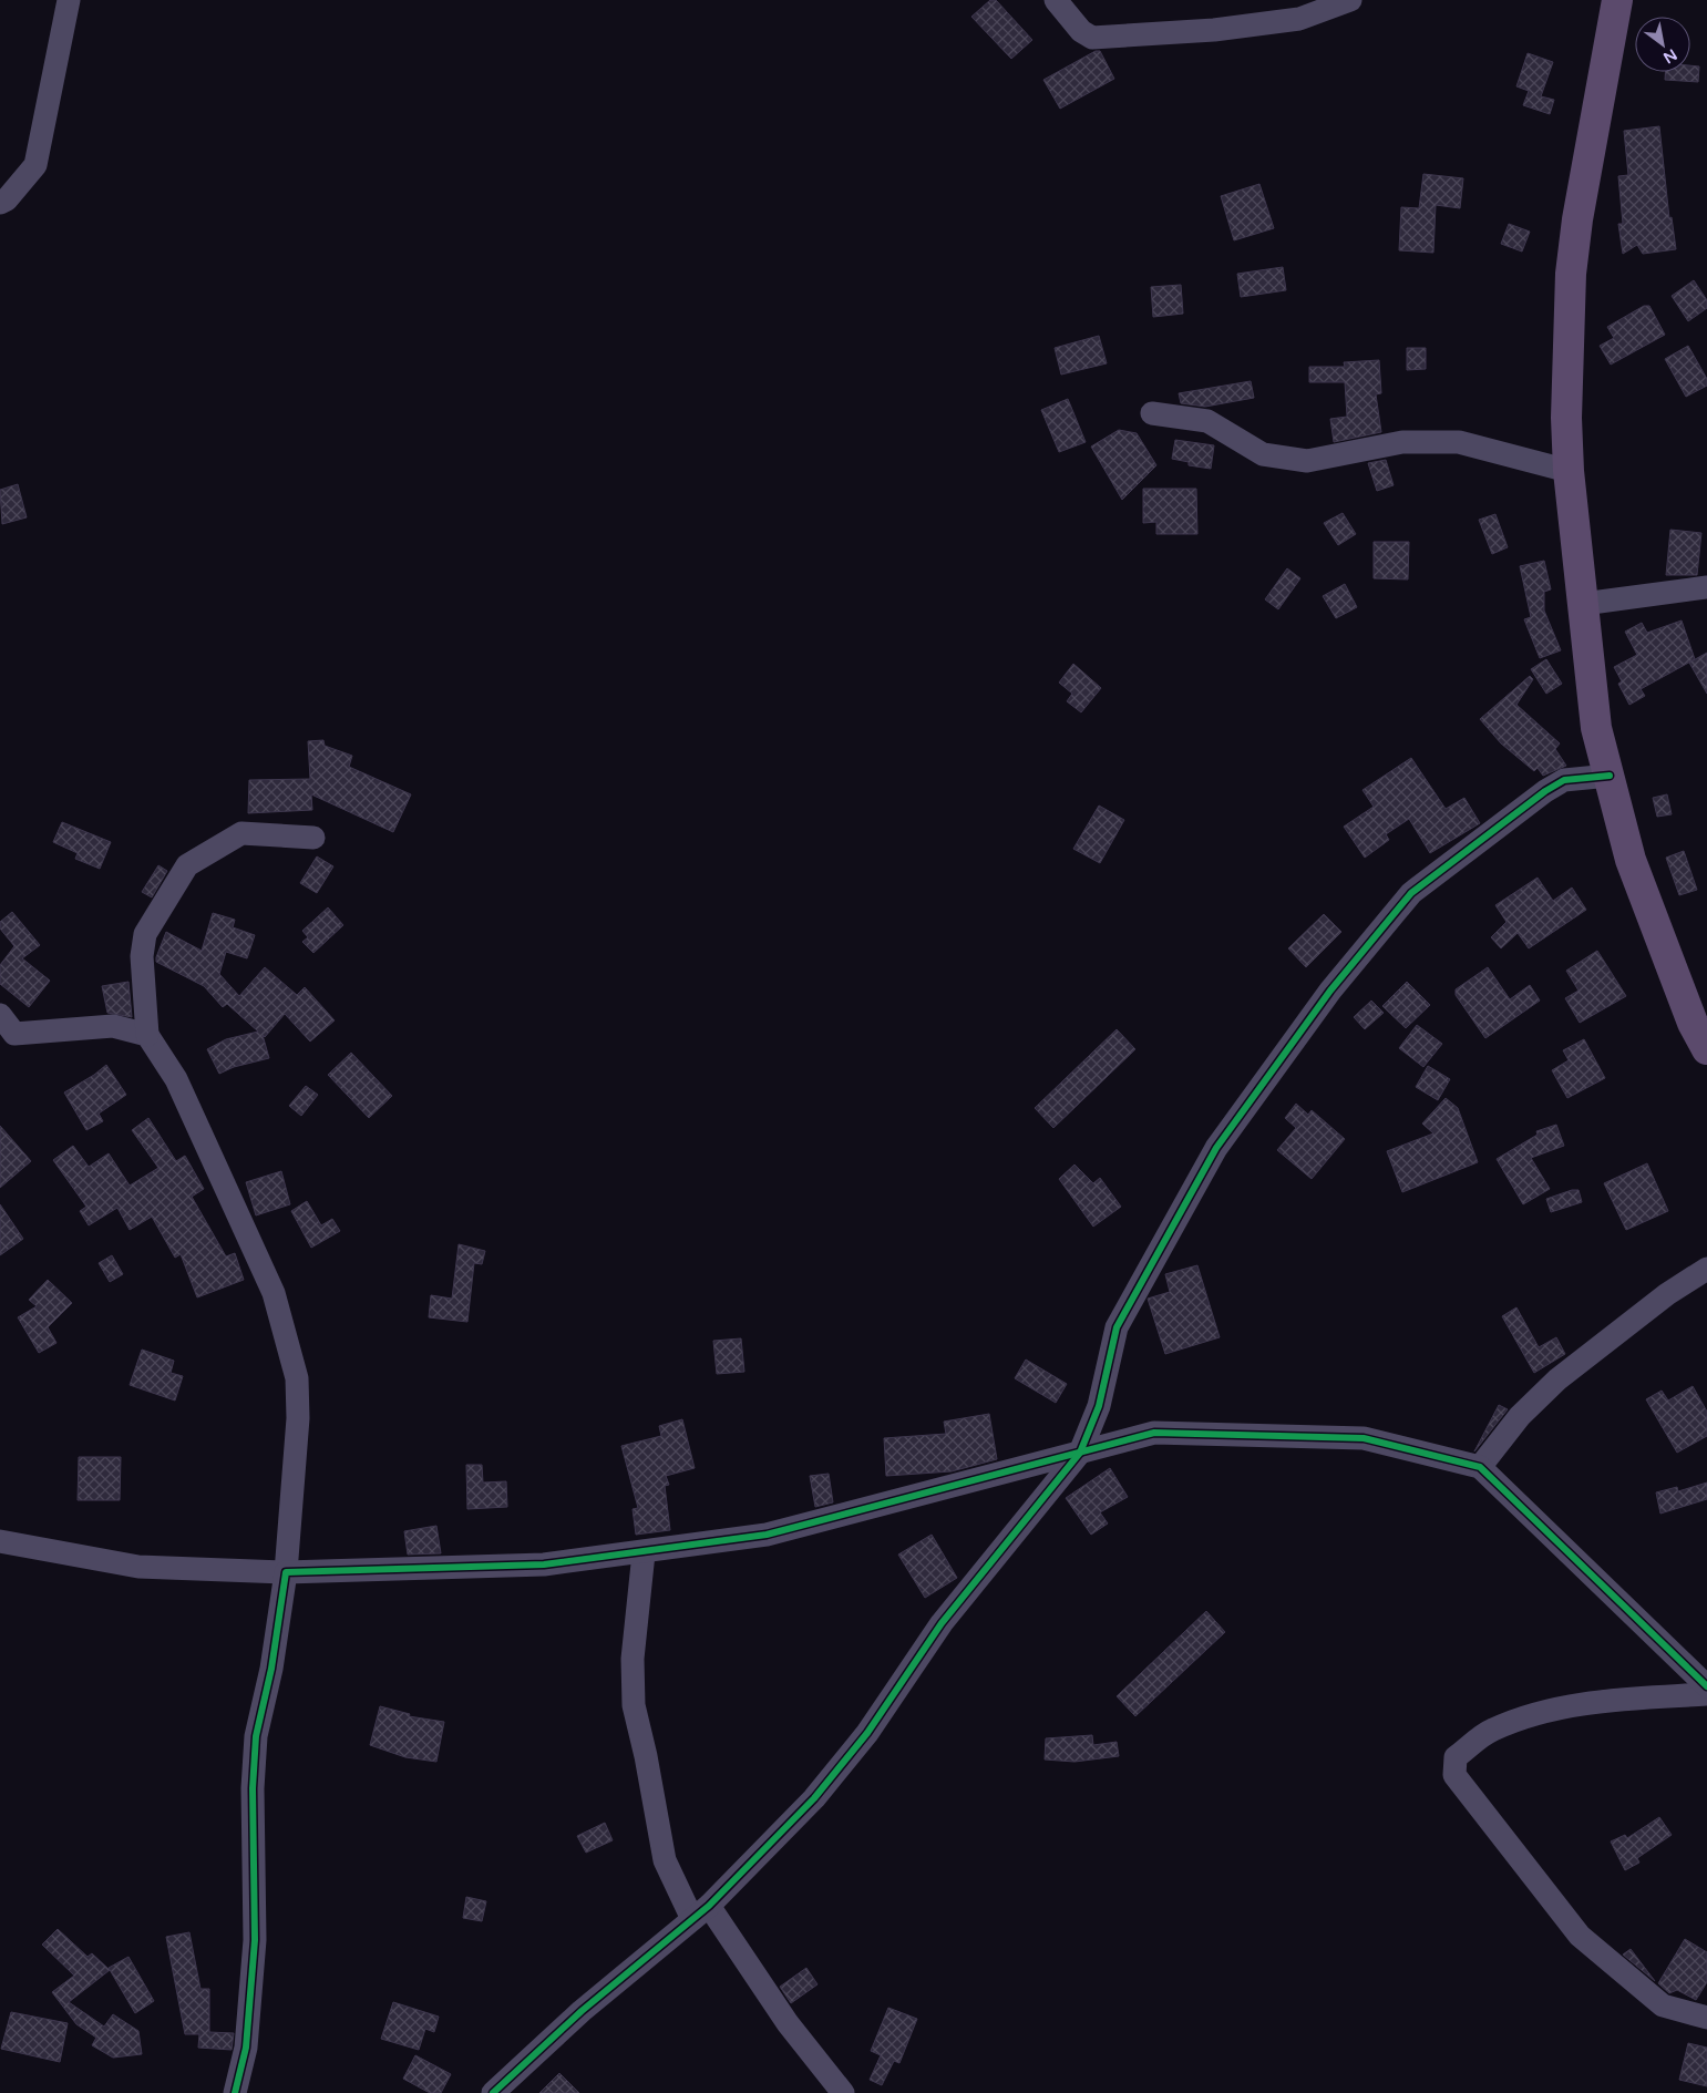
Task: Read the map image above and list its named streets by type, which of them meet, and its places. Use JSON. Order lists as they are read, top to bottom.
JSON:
{
  "north": "bottom right"
}
